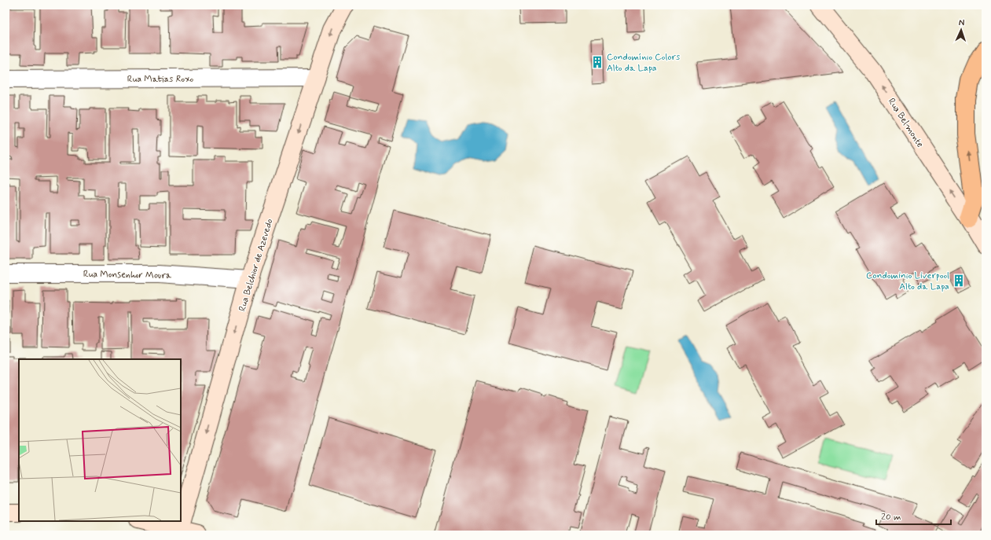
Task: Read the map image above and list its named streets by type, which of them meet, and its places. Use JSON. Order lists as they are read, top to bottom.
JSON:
{
  "streets": {
    "street": [
      "Rua Matias Roxo",
      "Rua Belmonte",
      "Rua Belchior de Azevedo",
      "Rua Monsenhor Moura"
    ]
  },
  "crossings": [
    ["Rua Matias Roxo", "Rua Belchior de Azevedo"],
    ["Rua Belchior de Azevedo", "Rua Monsenhor Moura"]
  ],
  "one_way": ["Rua Belmonte", "Rua Belchior de Azevedo"],
  "places": {
    "building": ["Condomínio Colors Alto da Lapa", "Condominio Liverpool Alto da Lapa"]
  },
  "scale_bar": "20 m",
  "north": "top"
}
